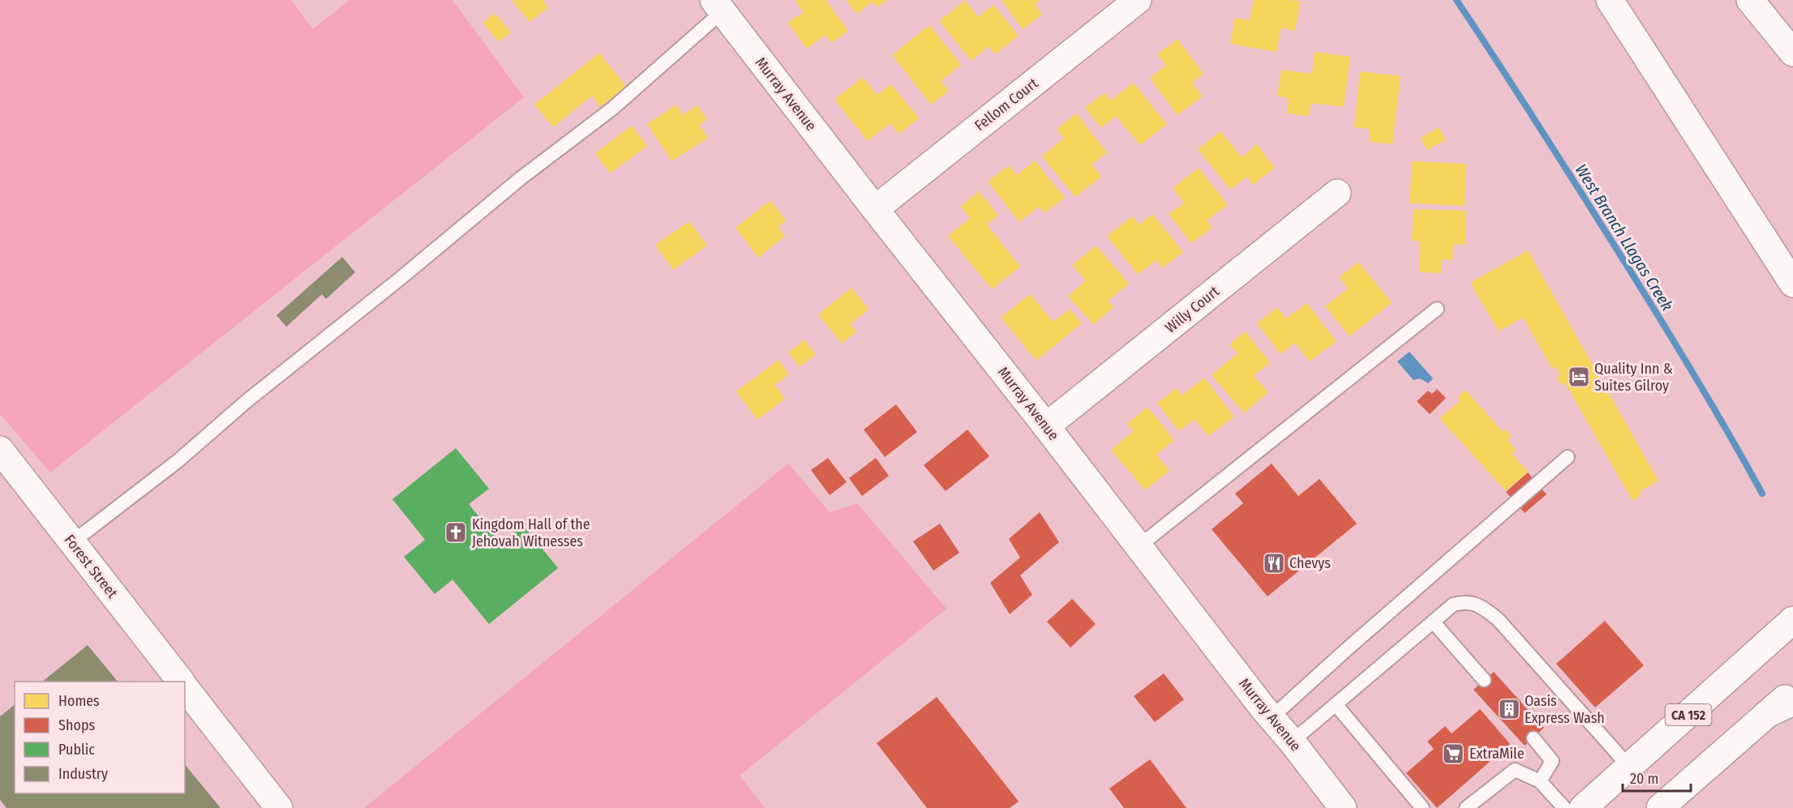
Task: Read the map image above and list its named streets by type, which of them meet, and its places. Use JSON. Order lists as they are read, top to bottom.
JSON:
{
  "streets": {
    "main road": [
      "Murray Avenue",
      "Fellom Court",
      "Willy Court",
      "Forest Street",
      "CA 152"
    ]
  },
  "crossings": [
    ["Murray Avenue", "Fellom Court"],
    ["Murray Avenue", "Willy Court"]
  ],
  "water": ["West Branch Llagas Creek"],
  "places": {
    "hotel": ["Quality Inn & Suites Gilroy"],
    "church": ["Kingdom Hall of the Jehovah Witnesses"],
    "restaurant": ["Chevys"],
    "building": ["Oasis Express Wash"],
    "supermarket": ["ExtraMile"]
  },
  "legend": [
    "Homes",
    "Shops",
    "Public",
    "Industry"
  ],
  "scale_bar": "20 m"
}
